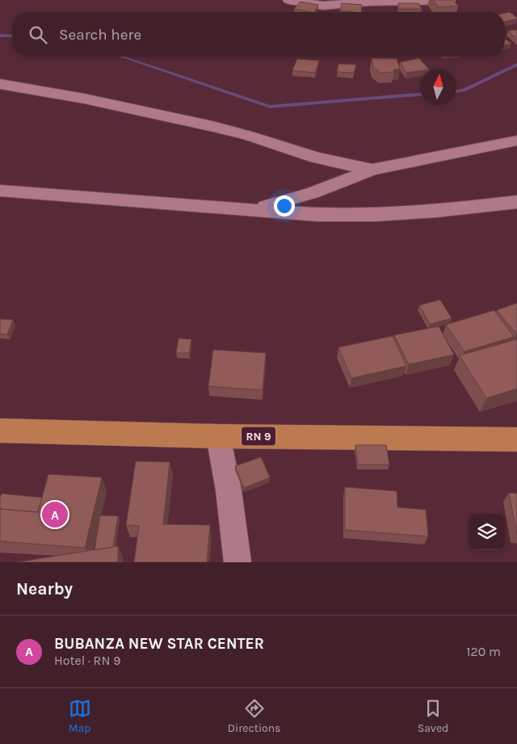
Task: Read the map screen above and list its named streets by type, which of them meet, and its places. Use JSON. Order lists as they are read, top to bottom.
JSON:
{
  "streets": {
    "main road": ["RN 9"]
  },
  "north": "top",
  "page": {
    "search": "Search here",
    "pins": "A",
    "heading": "Nearby",
    "list": [
      {
        "mark": "A",
        "name": "BUBANZA NEW STAR CENTER",
        "note": "Hotel · RN 9",
        "value": "120 m"
      }
    ],
    "nav": ["Map", "Directions", "Saved"]
  }
}
